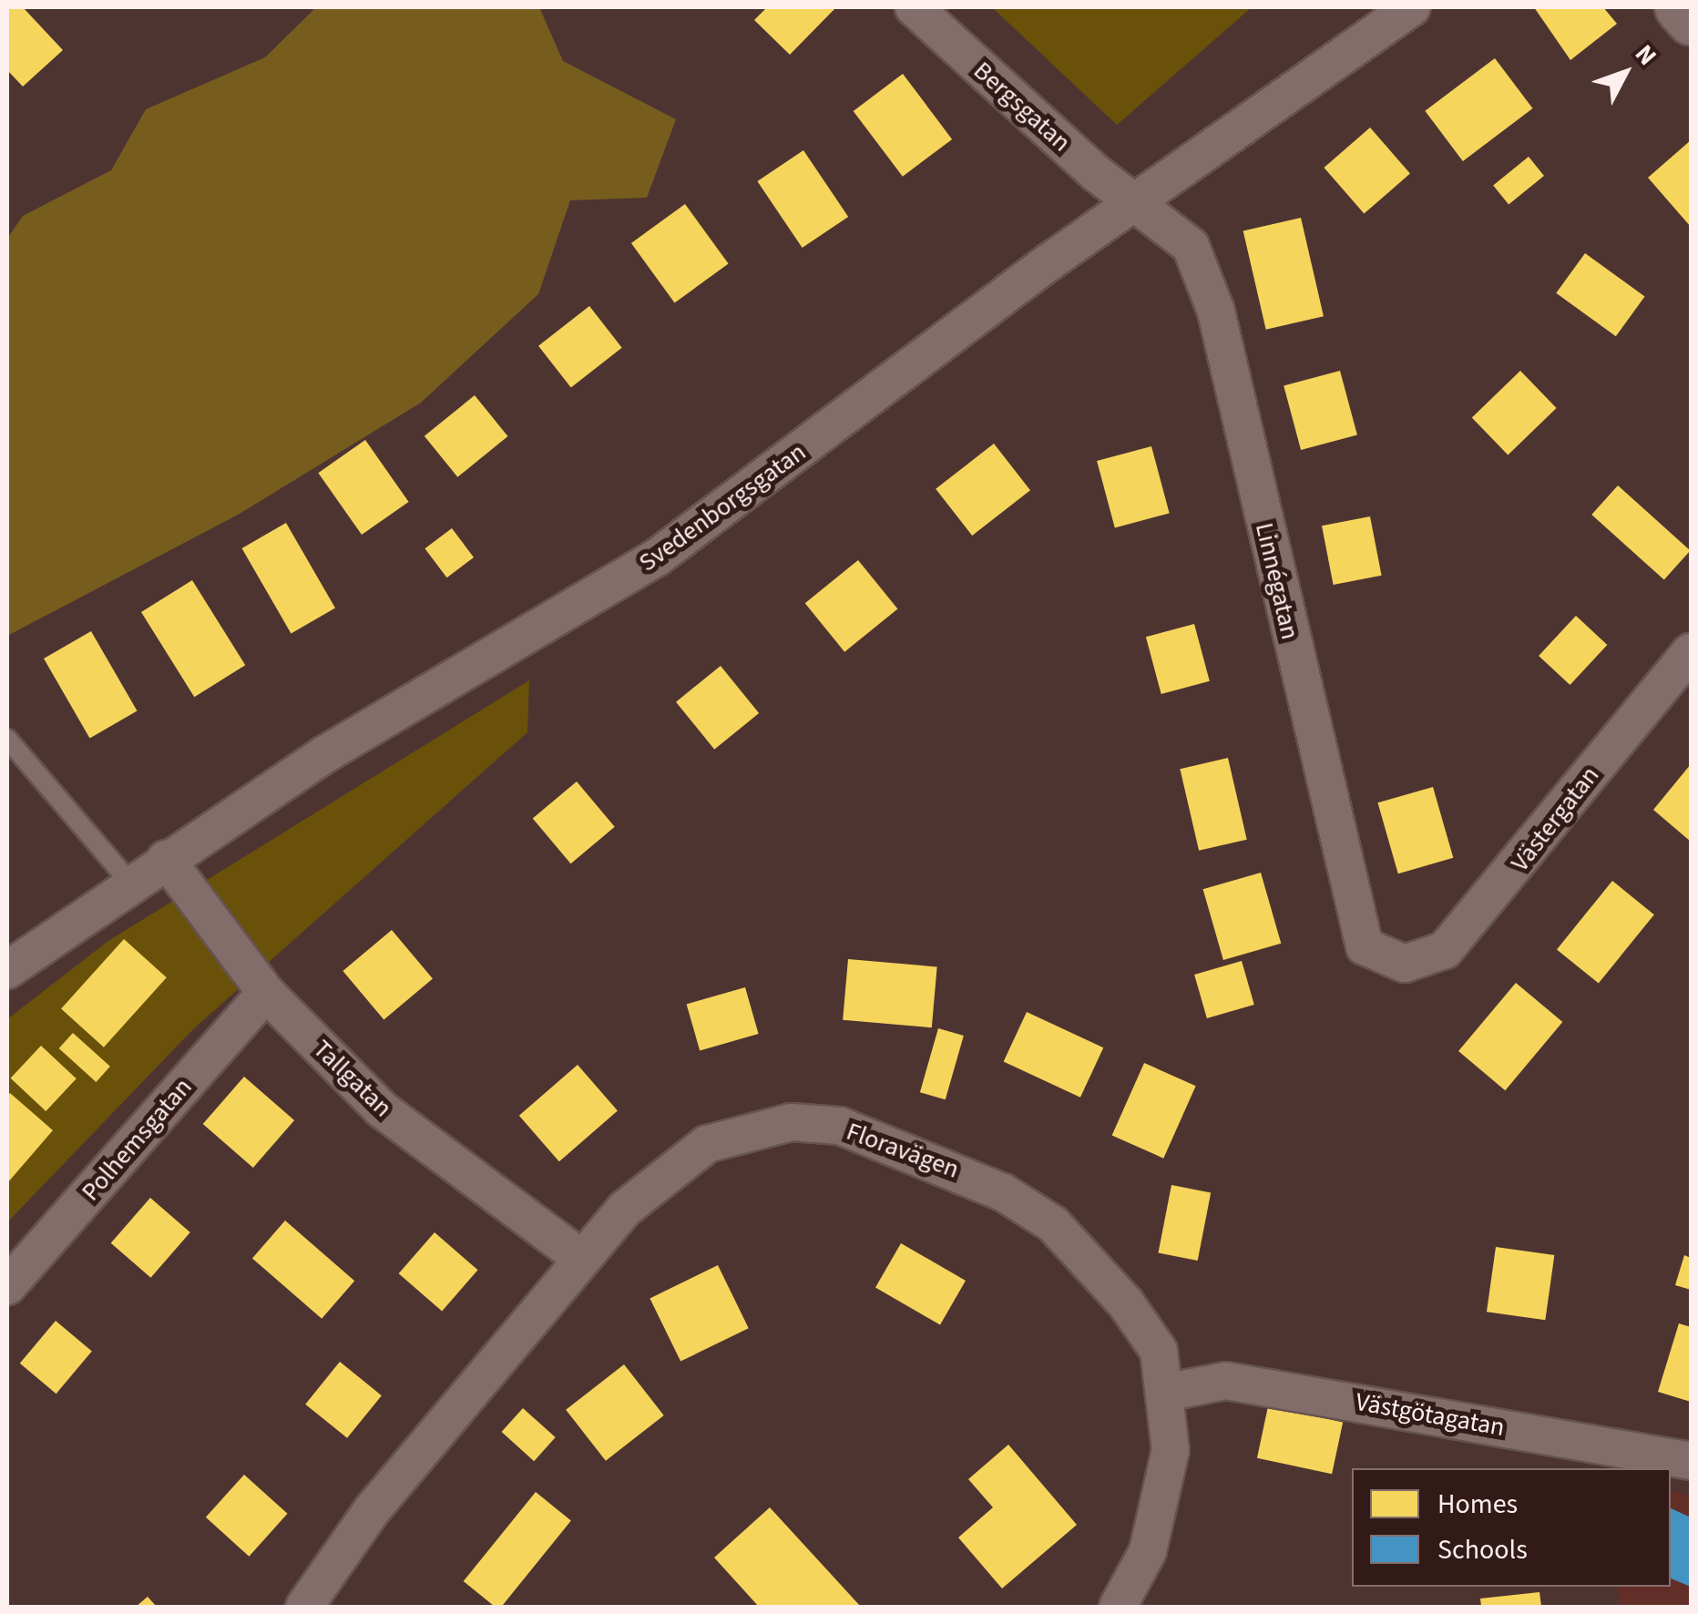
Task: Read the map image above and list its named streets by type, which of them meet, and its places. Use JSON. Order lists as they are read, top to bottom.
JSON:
{
  "streets": {
    "street": [
      "Bergsgatan",
      "Svedenborgsgatan",
      "Linnégatan",
      "Västergatan",
      "Tallgatan",
      "Polhemsgatan",
      "Floravägen",
      "Västgötagatan"
    ]
  },
  "crossings": [
    ["Bergsgatan", "Svedenborgsgatan"],
    ["Bergsgatan", "Linnégatan"],
    ["Svedenborgsgatan", "Linnégatan"],
    ["Svedenborgsgatan", "Tallgatan"],
    ["Linnégatan", "Västergatan"],
    ["Tallgatan", "Polhemsgatan"],
    ["Tallgatan", "Floravägen"],
    ["Floravägen", "Västgötagatan"]
  ],
  "legend": ["Homes", "Schools"],
  "north": "top right"
}
